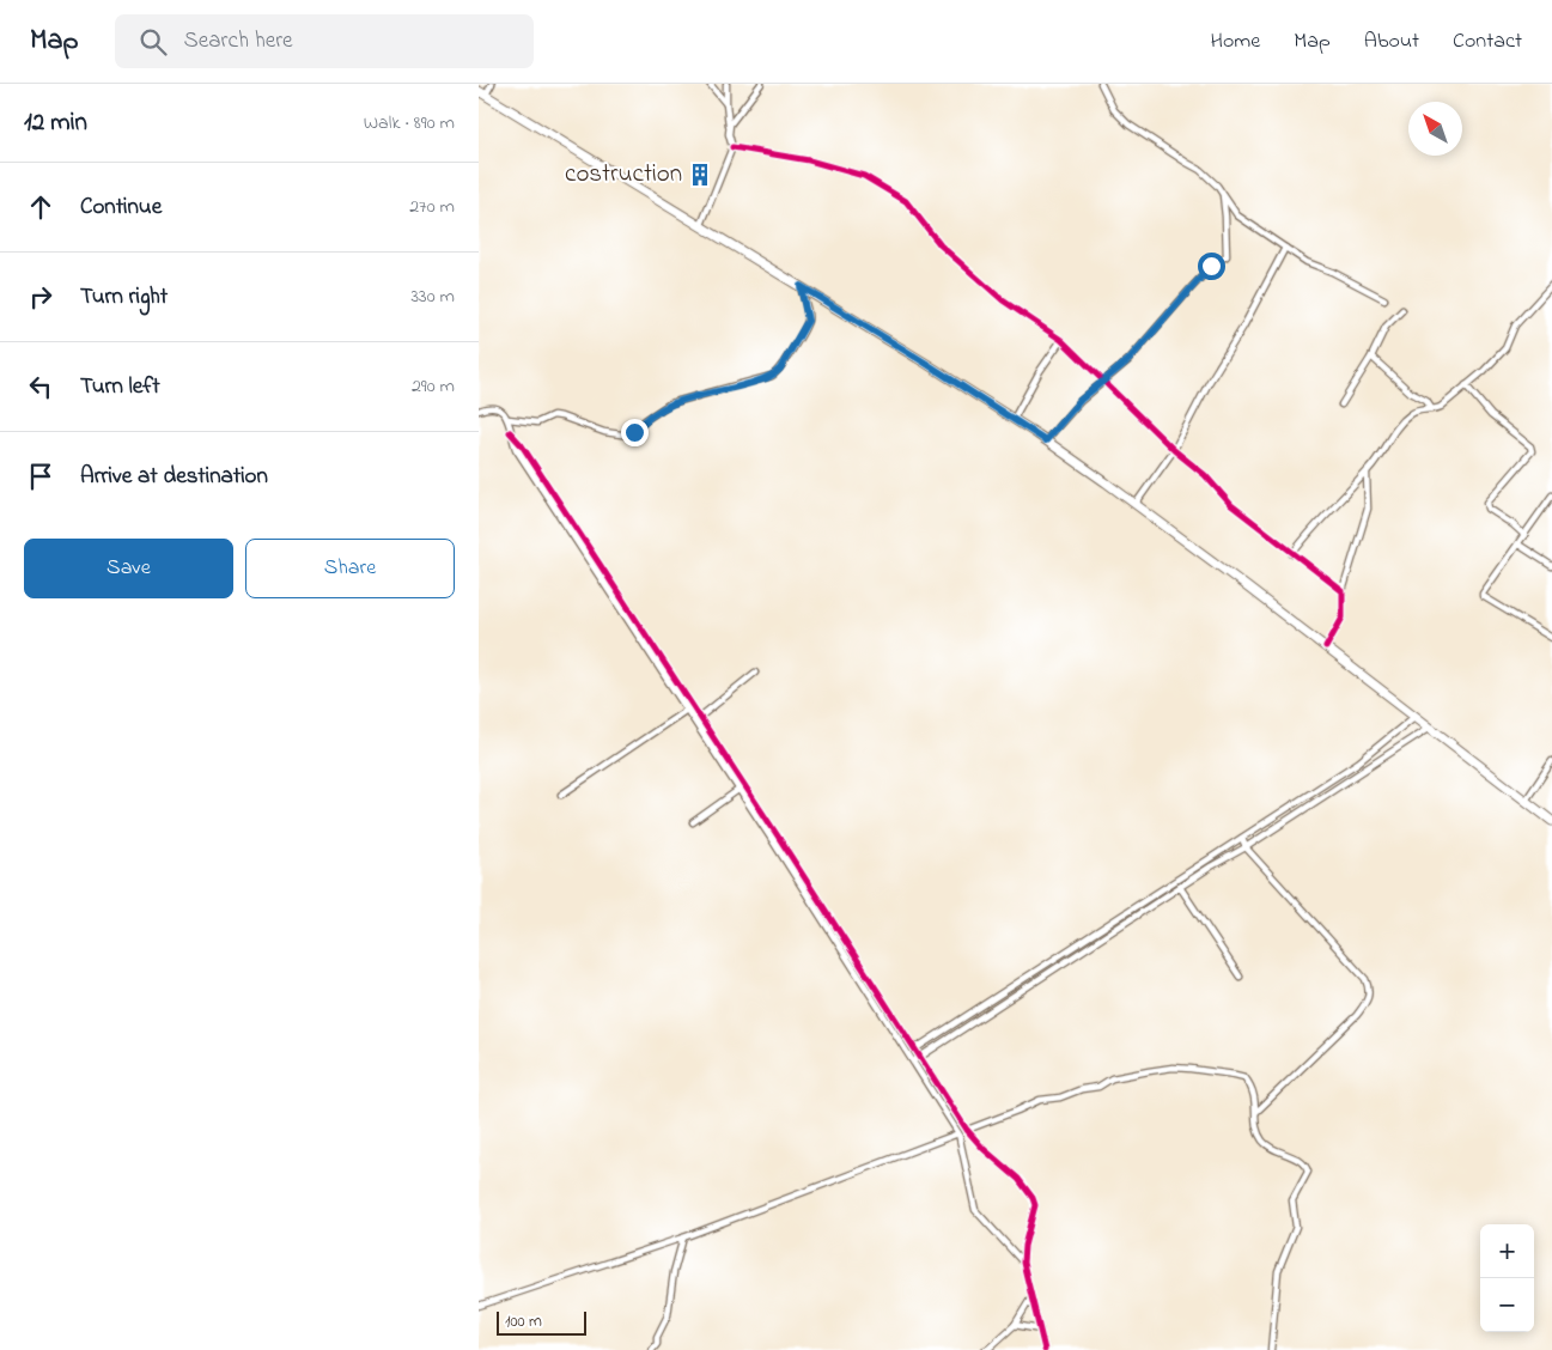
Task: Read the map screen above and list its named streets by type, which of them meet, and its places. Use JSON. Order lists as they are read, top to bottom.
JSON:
{
  "places": {
    "building": ["costruction"]
  },
  "scale_bar": "100 m",
  "north": "top left",
  "page": {
    "header": "Map",
    "search": "Search here",
    "nav": [
      "Home",
      "Map",
      "About",
      "Contact"
    ],
    "heading": ["12 min", "Walk · 890 m"],
    "list": [
      ["Continue", "270 m"],
      ["Turn right", "330 m"],
      ["Turn left", "290 m"],
      "Arrive at destination"
    ],
    "buttons": ["Save", "Share"],
    "map_buttons": ["+", "−"],
    "scale": "100 m"
  }
}
